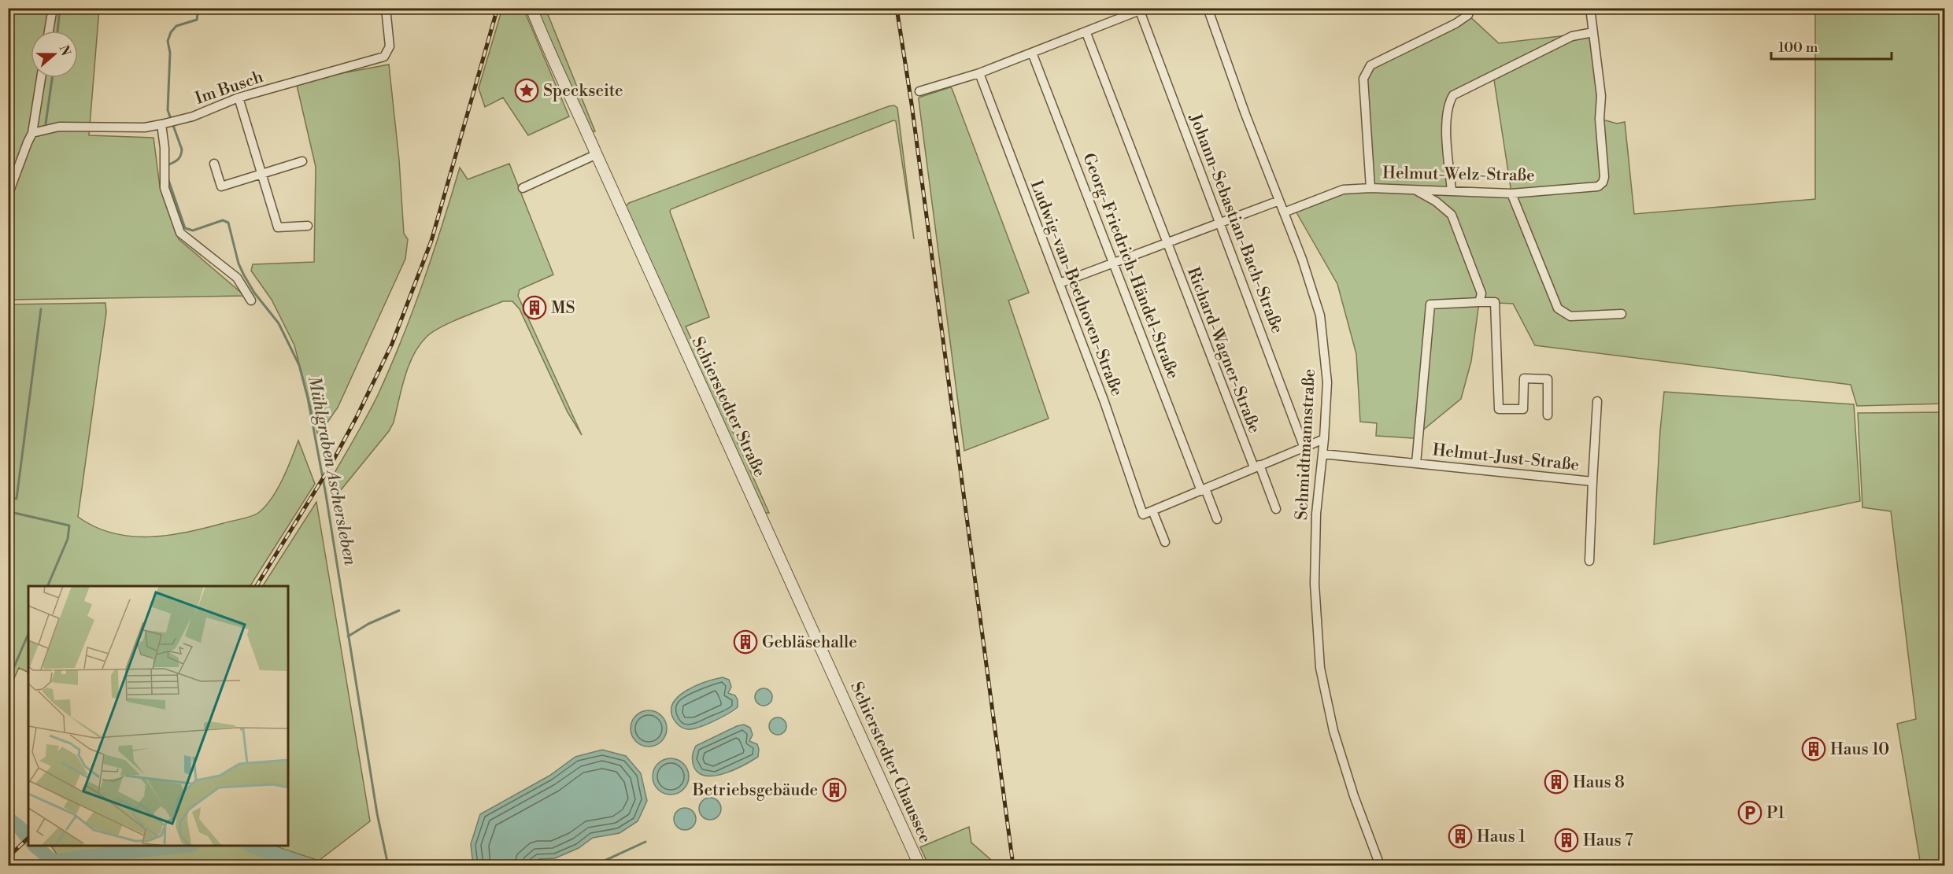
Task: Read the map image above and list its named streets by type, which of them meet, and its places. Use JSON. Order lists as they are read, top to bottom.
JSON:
{
  "streets": {
    "street": [
      "Im Busch",
      "Helmut-Welz-Straße",
      "Johann-Sebastian-Bach-Straße",
      "Georg-Friedrich-Händel-Straße",
      "Ludwig-van-Beethoven-Straße",
      "Richard-Wagner-Straße",
      "Schierstedter Straße",
      "Schmidtmannstraße",
      "Helmut-Just-Straße",
      "Schierstedter Chaussee"
    ]
  },
  "crossings": [
    ["Helmut-Welz-Straße", "Schmidtmannstraße"],
    ["Schierstedter Straße", "Schierstedter Chaussee"],
    ["Schmidtmannstraße", "Helmut-Just-Straße"]
  ],
  "water": ["Mühlgraben Aschersleben"],
  "places": {
    "place": ["Speckseite"],
    "building": [
      "MS",
      "Gebläsehalle",
      "Haus 10",
      "Haus 8",
      "Betriebsgebäude",
      "Haus 1",
      "Haus 7"
    ],
    "parking": ["P1"]
  },
  "scale_bar": "100 m",
  "north": "right"
}
